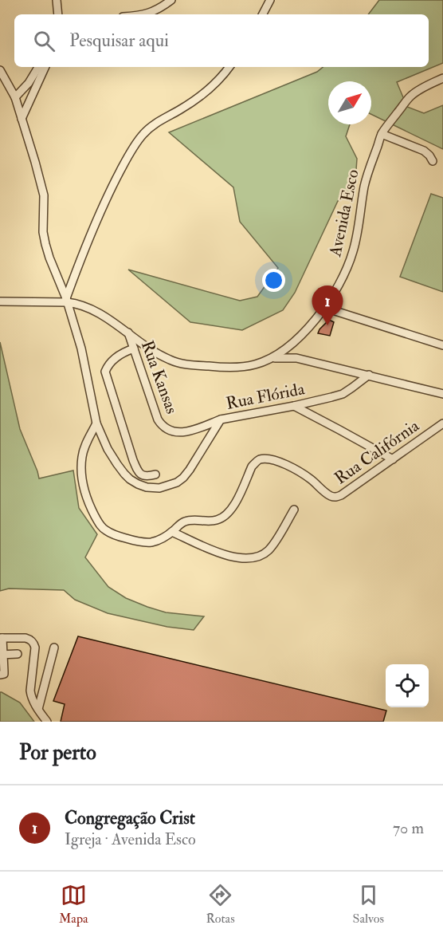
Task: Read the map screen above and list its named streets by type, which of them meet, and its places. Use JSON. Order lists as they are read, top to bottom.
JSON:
{
  "streets": {
    "street": [
      "Avenida Esco",
      "Rua Kansas",
      "Rua Flórida",
      "Rua Califórnia"
    ]
  },
  "crossings": [
    ["Rua Kansas", "Rua Flórida"]
  ],
  "north": "top right",
  "page": {
    "search": "Pesquisar aqui",
    "pins": "1",
    "heading": "Por perto",
    "list": [
      {
        "mark": "1",
        "name": "Congregação Crist",
        "note": "Igreja · Avenida Esco",
        "value": "70 m"
      }
    ],
    "nav": ["Mapa", "Rotas", "Salvos"]
  }
}
